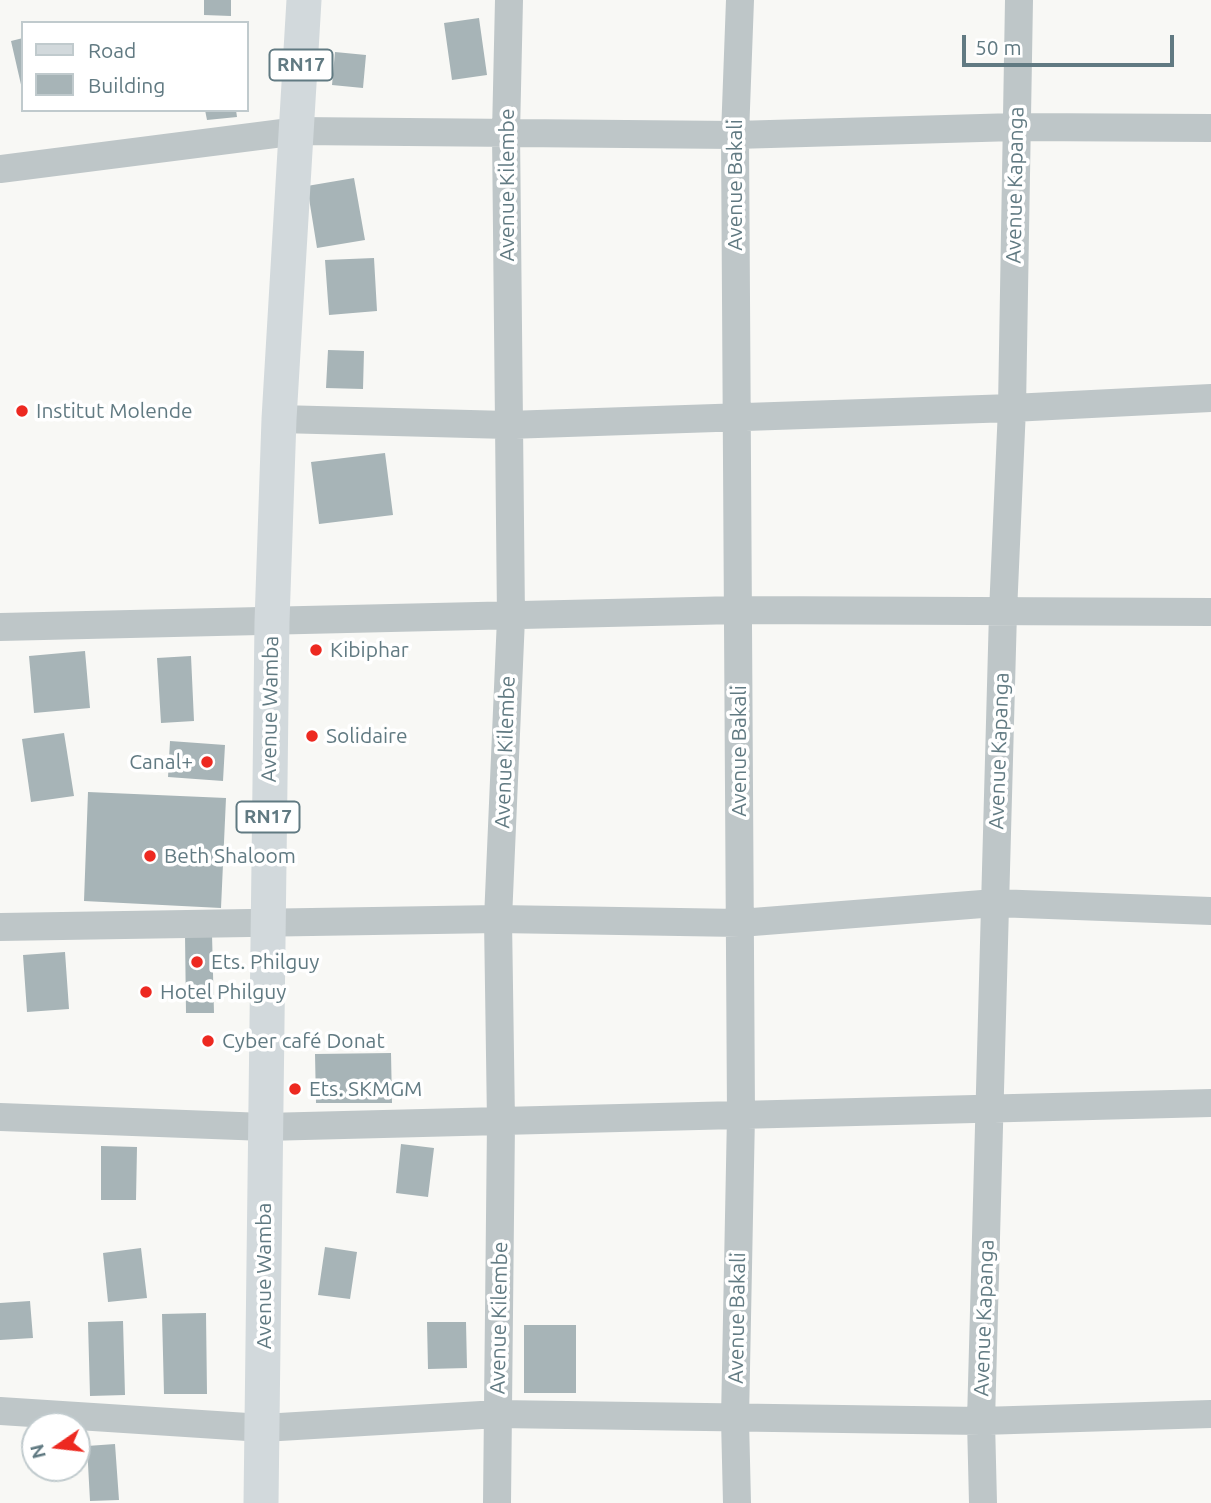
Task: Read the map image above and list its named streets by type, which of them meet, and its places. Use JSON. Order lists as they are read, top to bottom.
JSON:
{
  "streets": {
    "main road": ["RN17", "Avenue Wamba"],
    "street": ["Avenue Kilembe", "Avenue Bakali", "Avenue Kapanga"]
  },
  "places": [
    "Institut Molende",
    "Kibiphar",
    "Solidaire",
    "Canal+",
    "Beth Shaloom",
    "Ets. Philguy",
    "Hotel Philguy",
    "Cyber café Donat",
    "Ets. SKMGM"
  ],
  "legend": ["Road", "Building"],
  "scale_bar": "50 m",
  "north": "left"
}
